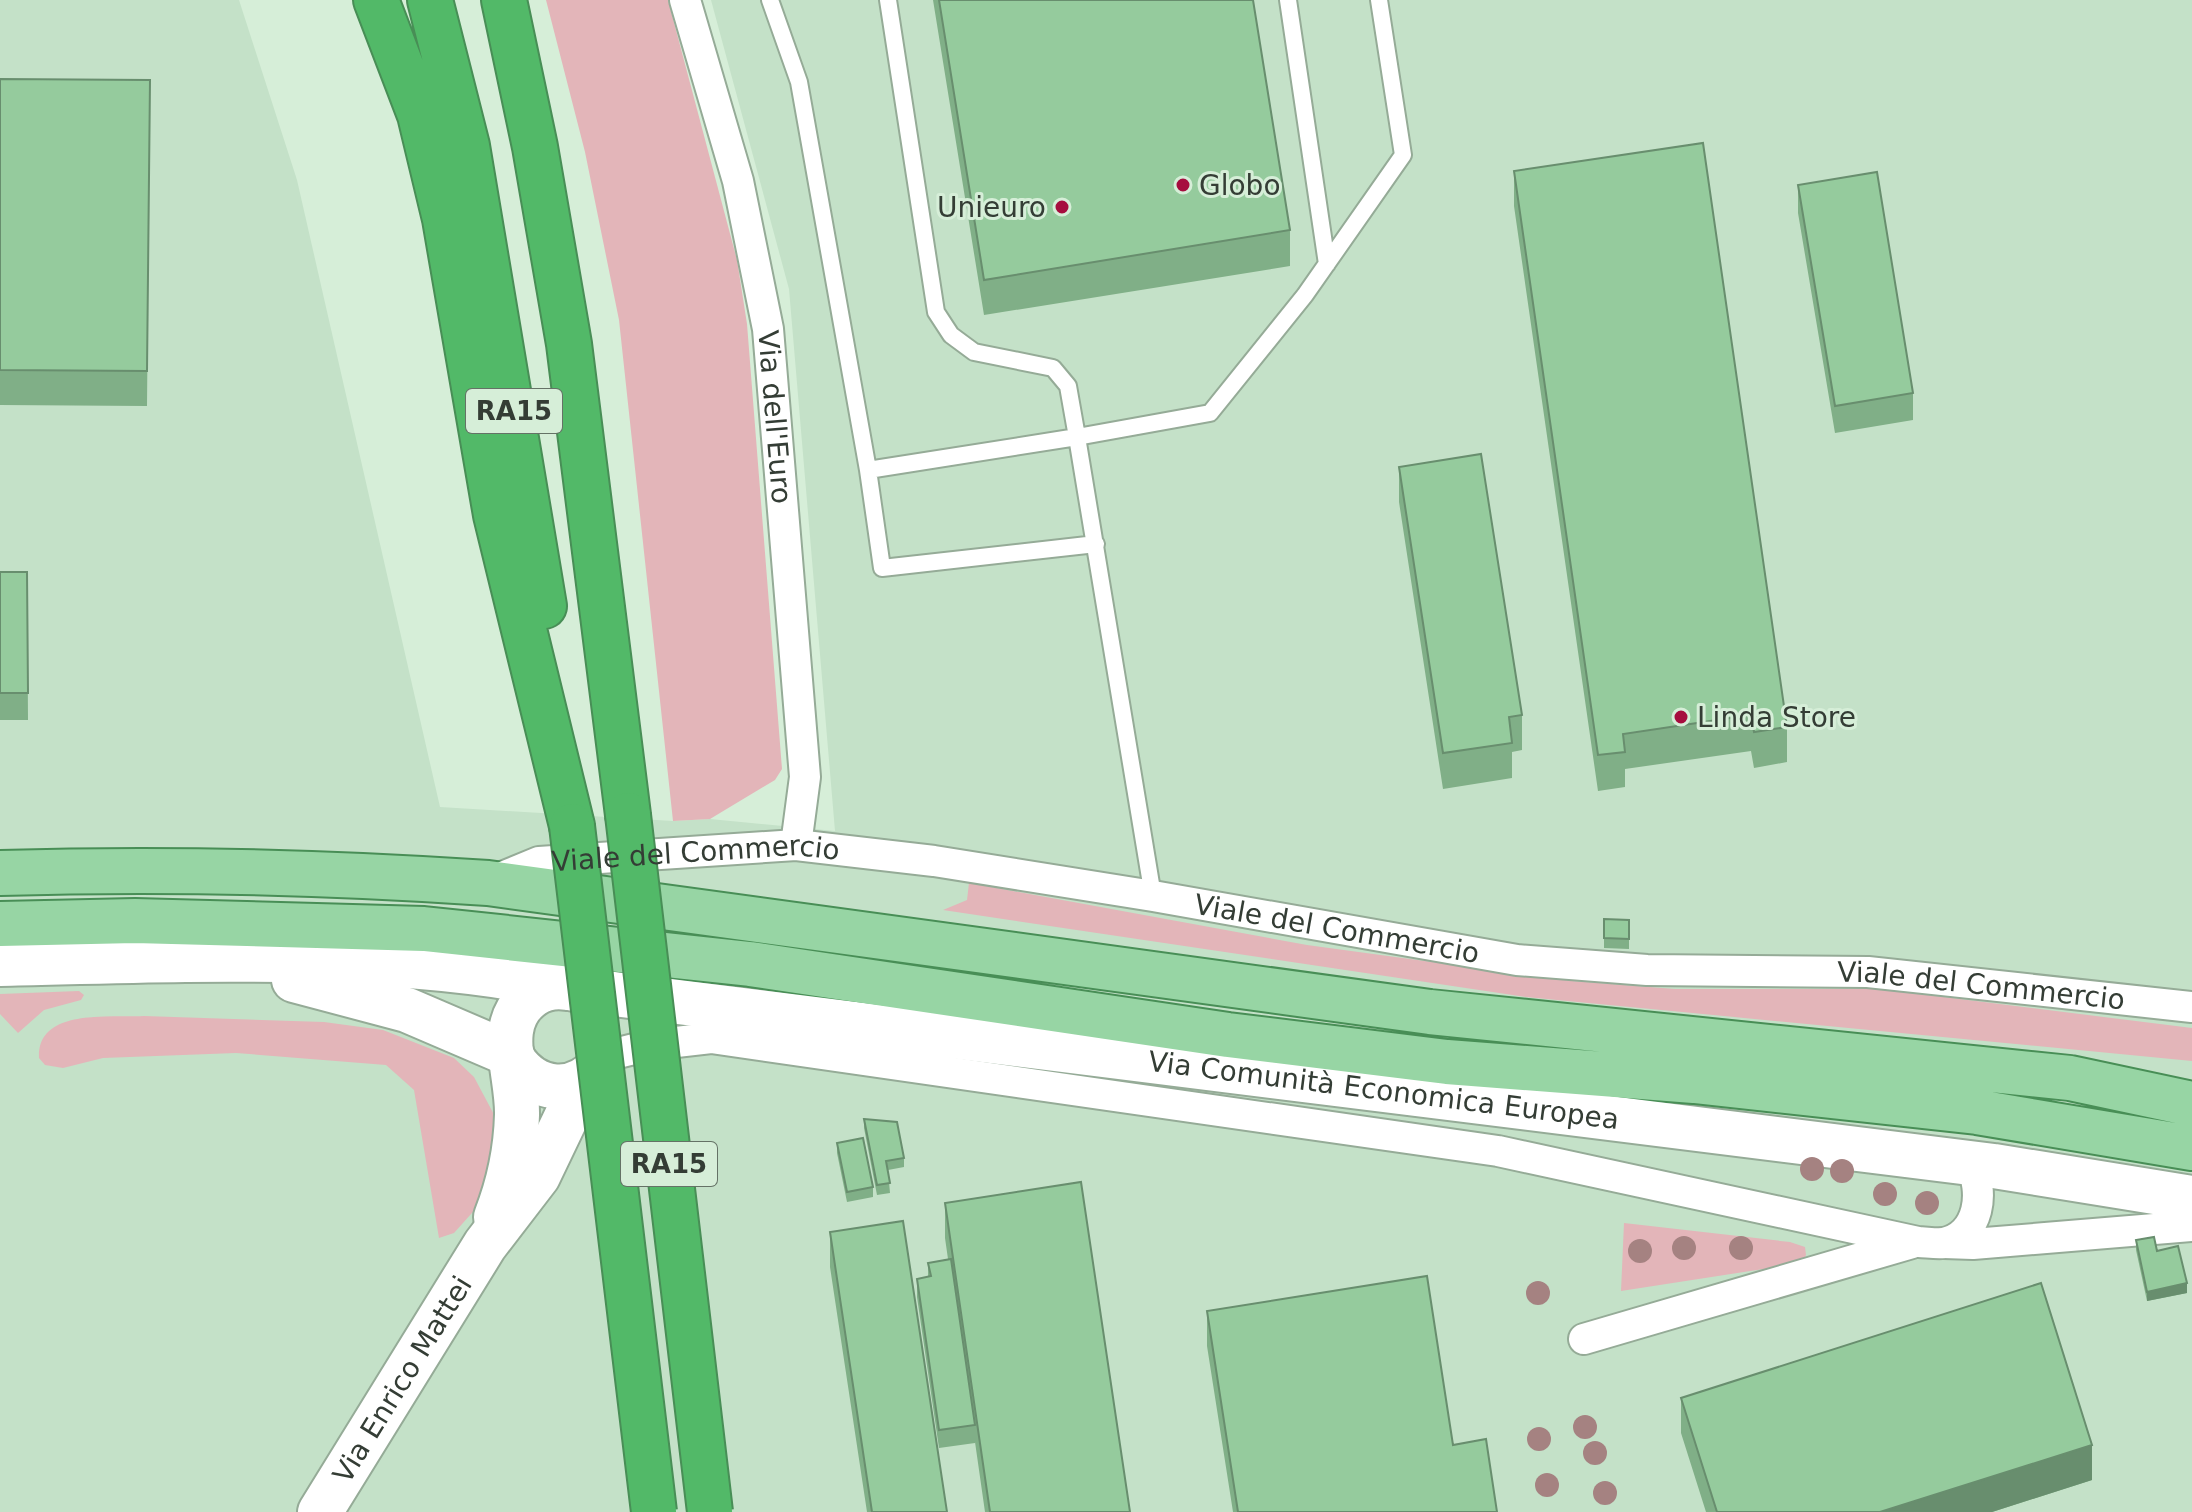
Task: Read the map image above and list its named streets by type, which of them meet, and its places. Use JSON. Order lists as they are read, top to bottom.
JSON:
{
  "streets": {
    "highway": ["RA15"],
    "street": [
      "Via dell'Euro",
      "Viale del Commercio",
      "Via Comunità Economica Europea",
      "Via Enrico Mattei"
    ]
  },
  "crossings": [
    ["Via dell'Euro", "Viale del Commercio"]
  ],
  "places": ["Globo", "Unieuro", "Linda Store"]
}
